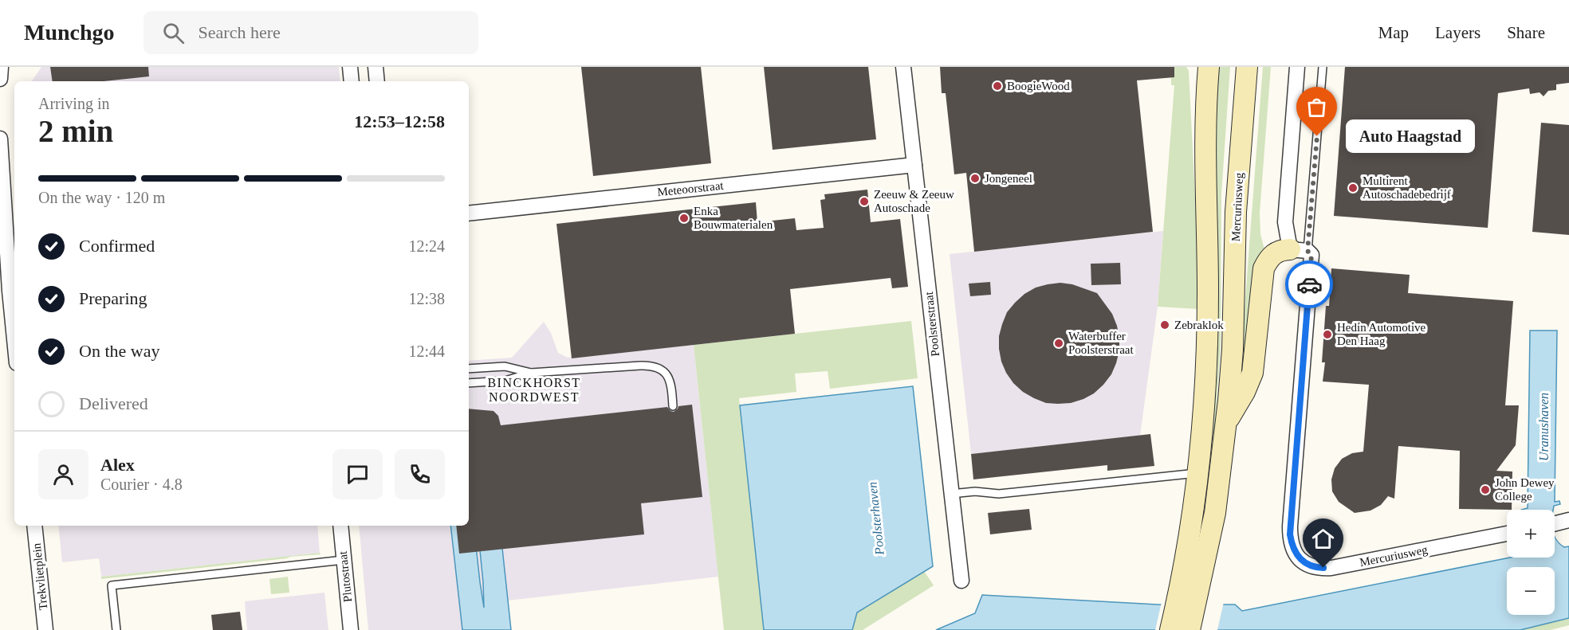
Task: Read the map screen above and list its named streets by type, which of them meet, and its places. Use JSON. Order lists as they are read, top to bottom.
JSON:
{
  "streets": {
    "main road": ["Mercuriusweg"],
    "street": [
      "Meteoorstraat",
      "Poolsterstraat",
      "Trekvlietplein",
      "Plutostraat"
    ]
  },
  "crossings": [
    ["Meteoorstraat", "Poolsterstraat"]
  ],
  "districts": ["BINCKHORST NOORDWEST"],
  "water": ["Uranushaven", "Poolsterhaven"],
  "places": [
    "BoogieWood",
    "Auto Haagstad",
    "Jongeneel",
    "Multirent Autoschadebedrijf",
    "Zeeuw & Zeeuw Autoschade",
    "Enka Bouwmaterialen",
    "Zebraklok",
    "Hedin Automotive Den Haag",
    "Waterbuffer Poolsterstraat",
    "John Dewey College"
  ],
  "page": {
    "header": "Munchgo",
    "search": "Search here",
    "nav": ["Map", "Layers", "Share"],
    "heading": ["2 min", "Arriving in", "12:53–12:58"],
    "panel": ["Alex", "Courier · 4.8"],
    "bubble": "Auto Haagstad",
    "bar": "On the way · 120 m",
    "list": [
      ["Confirmed", "12:24"],
      ["Preparing", "12:38"],
      ["On the way", "12:44"],
      "Delivered"
    ],
    "map_buttons": ["+", "−"]
  }
}
